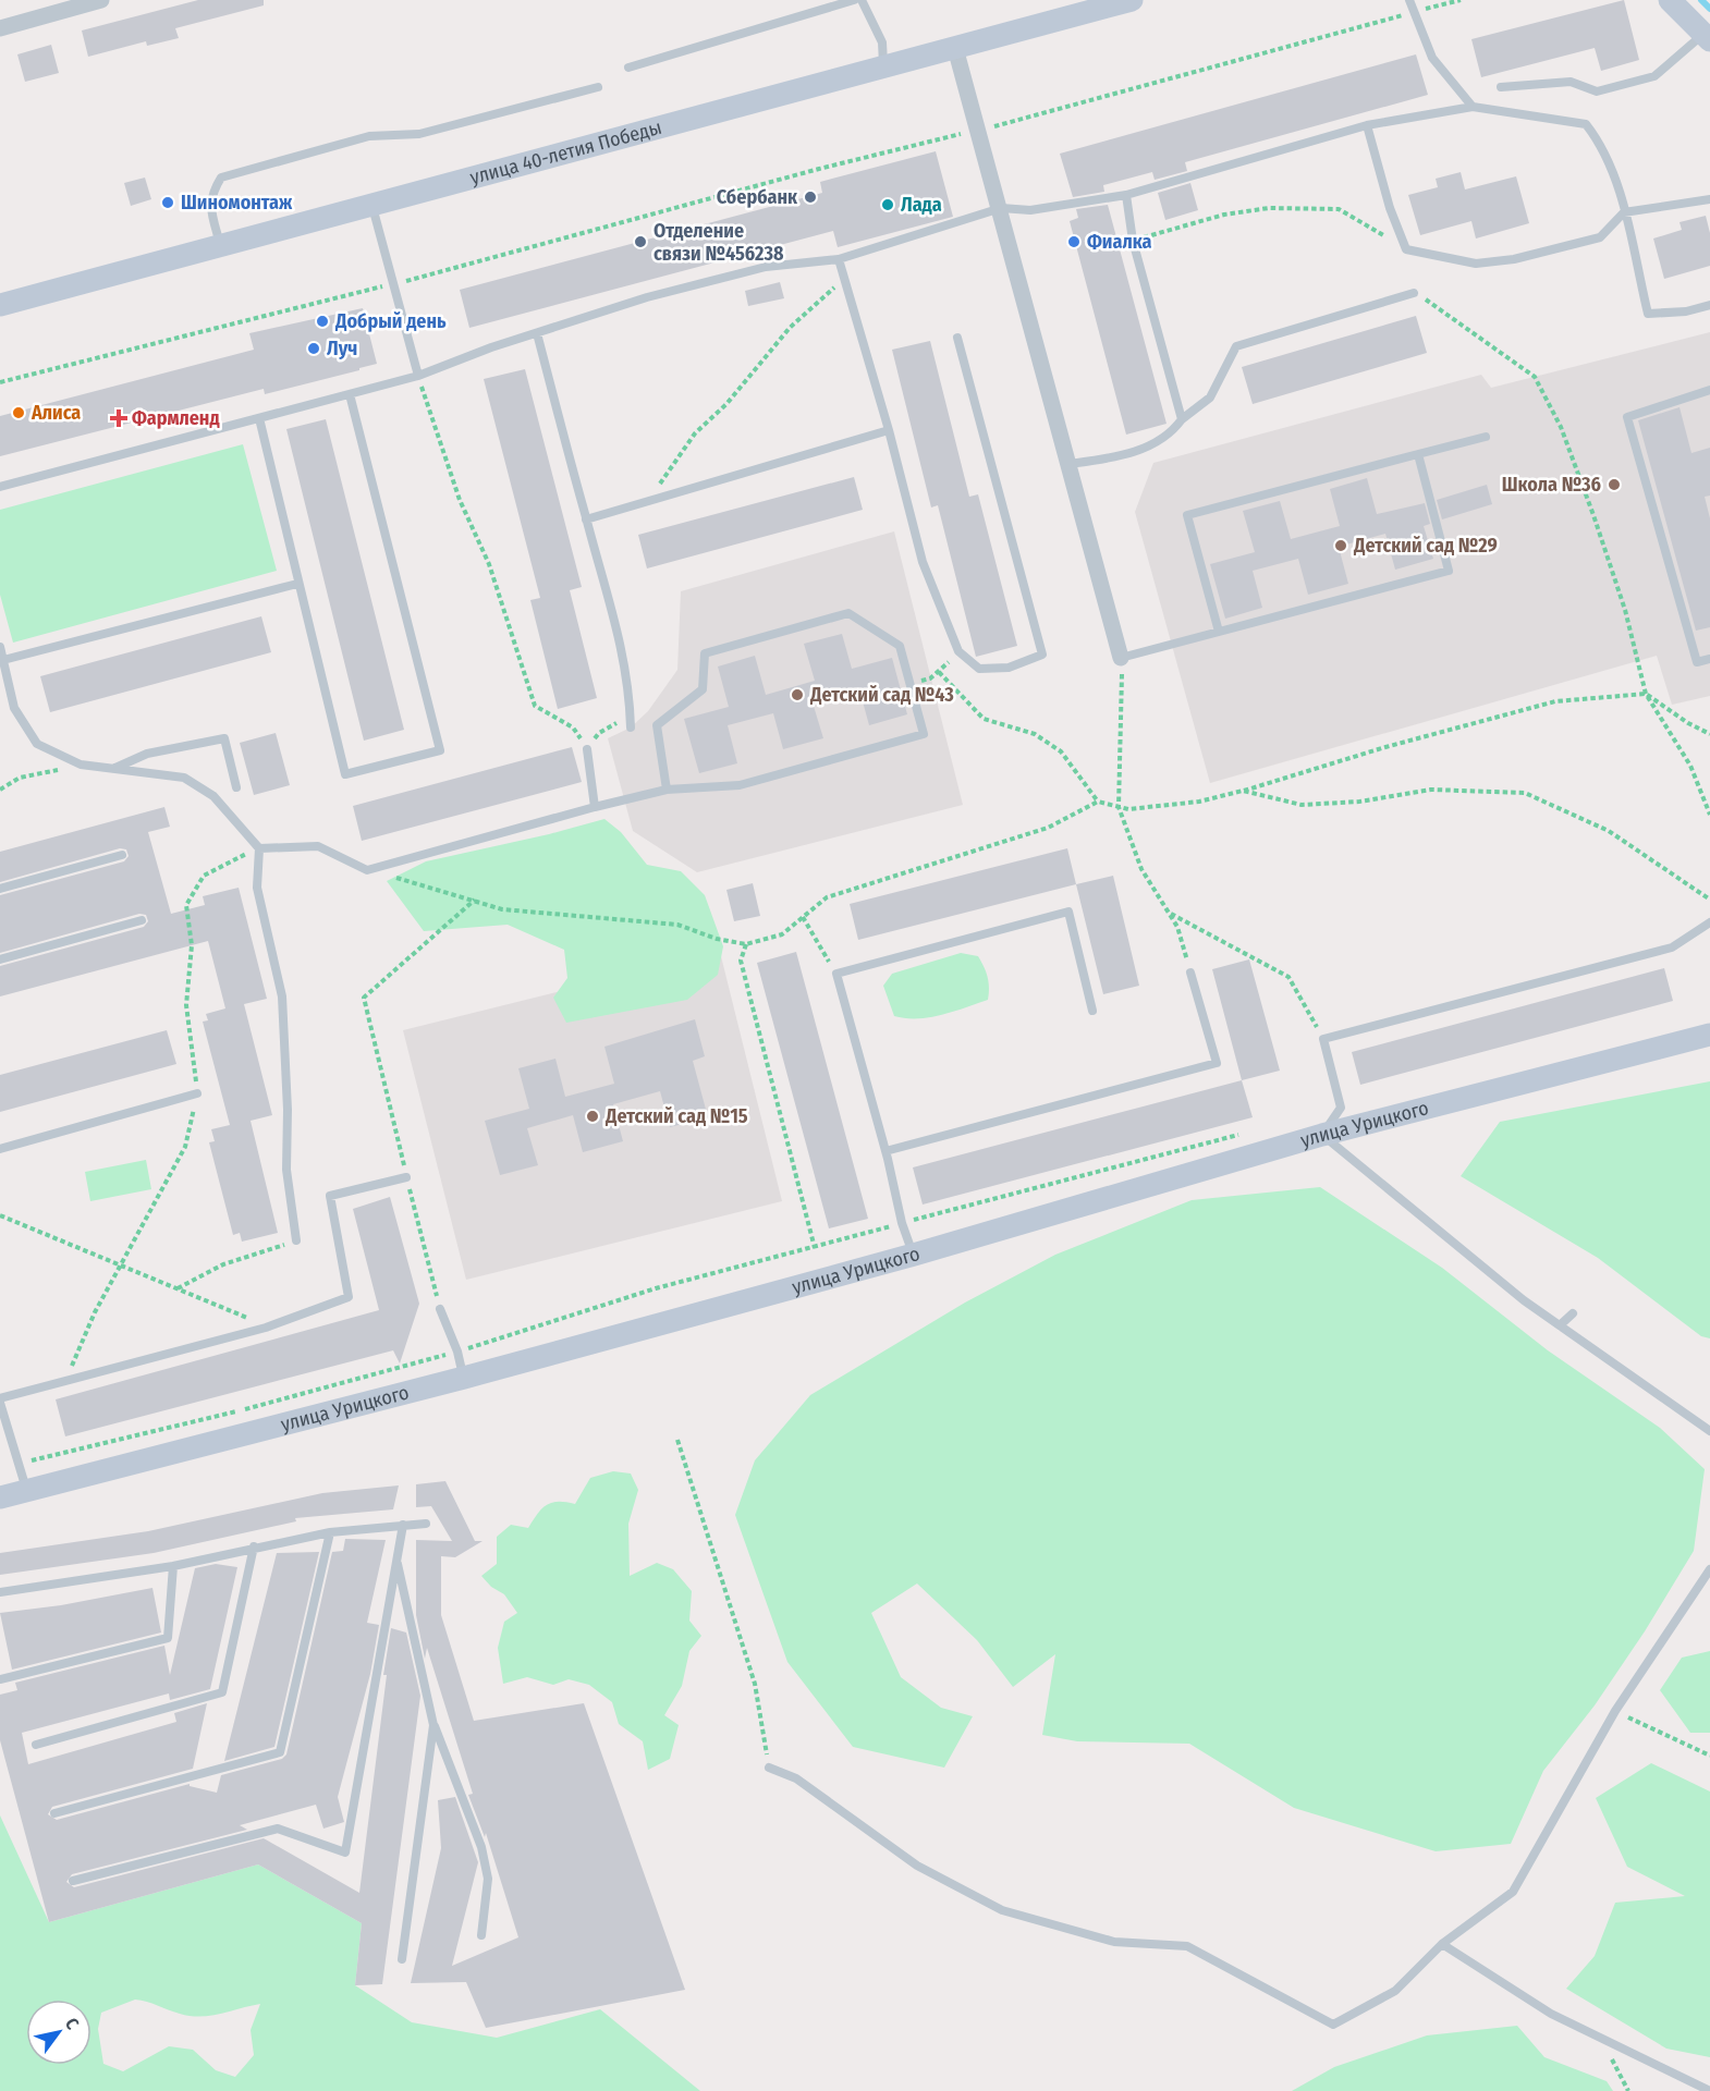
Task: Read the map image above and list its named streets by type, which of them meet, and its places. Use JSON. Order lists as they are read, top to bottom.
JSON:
{
  "streets": {
    "street": ["улица 40-летия Победы", "улица Урицкого"]
  },
  "places": {
    "other": [
      "Сбербанк",
      "Шиномонтаж",
      "Лада",
      "Отделение связи №456238",
      "Фиалка",
      "Добрый день",
      "Луч",
      "Алиса",
      "Школа №36",
      "Детский сад №29",
      "Детский сад №43",
      "Детский сад №15"
    ],
    "health": ["Фармленд"]
  },
  "north": "top right"
}
